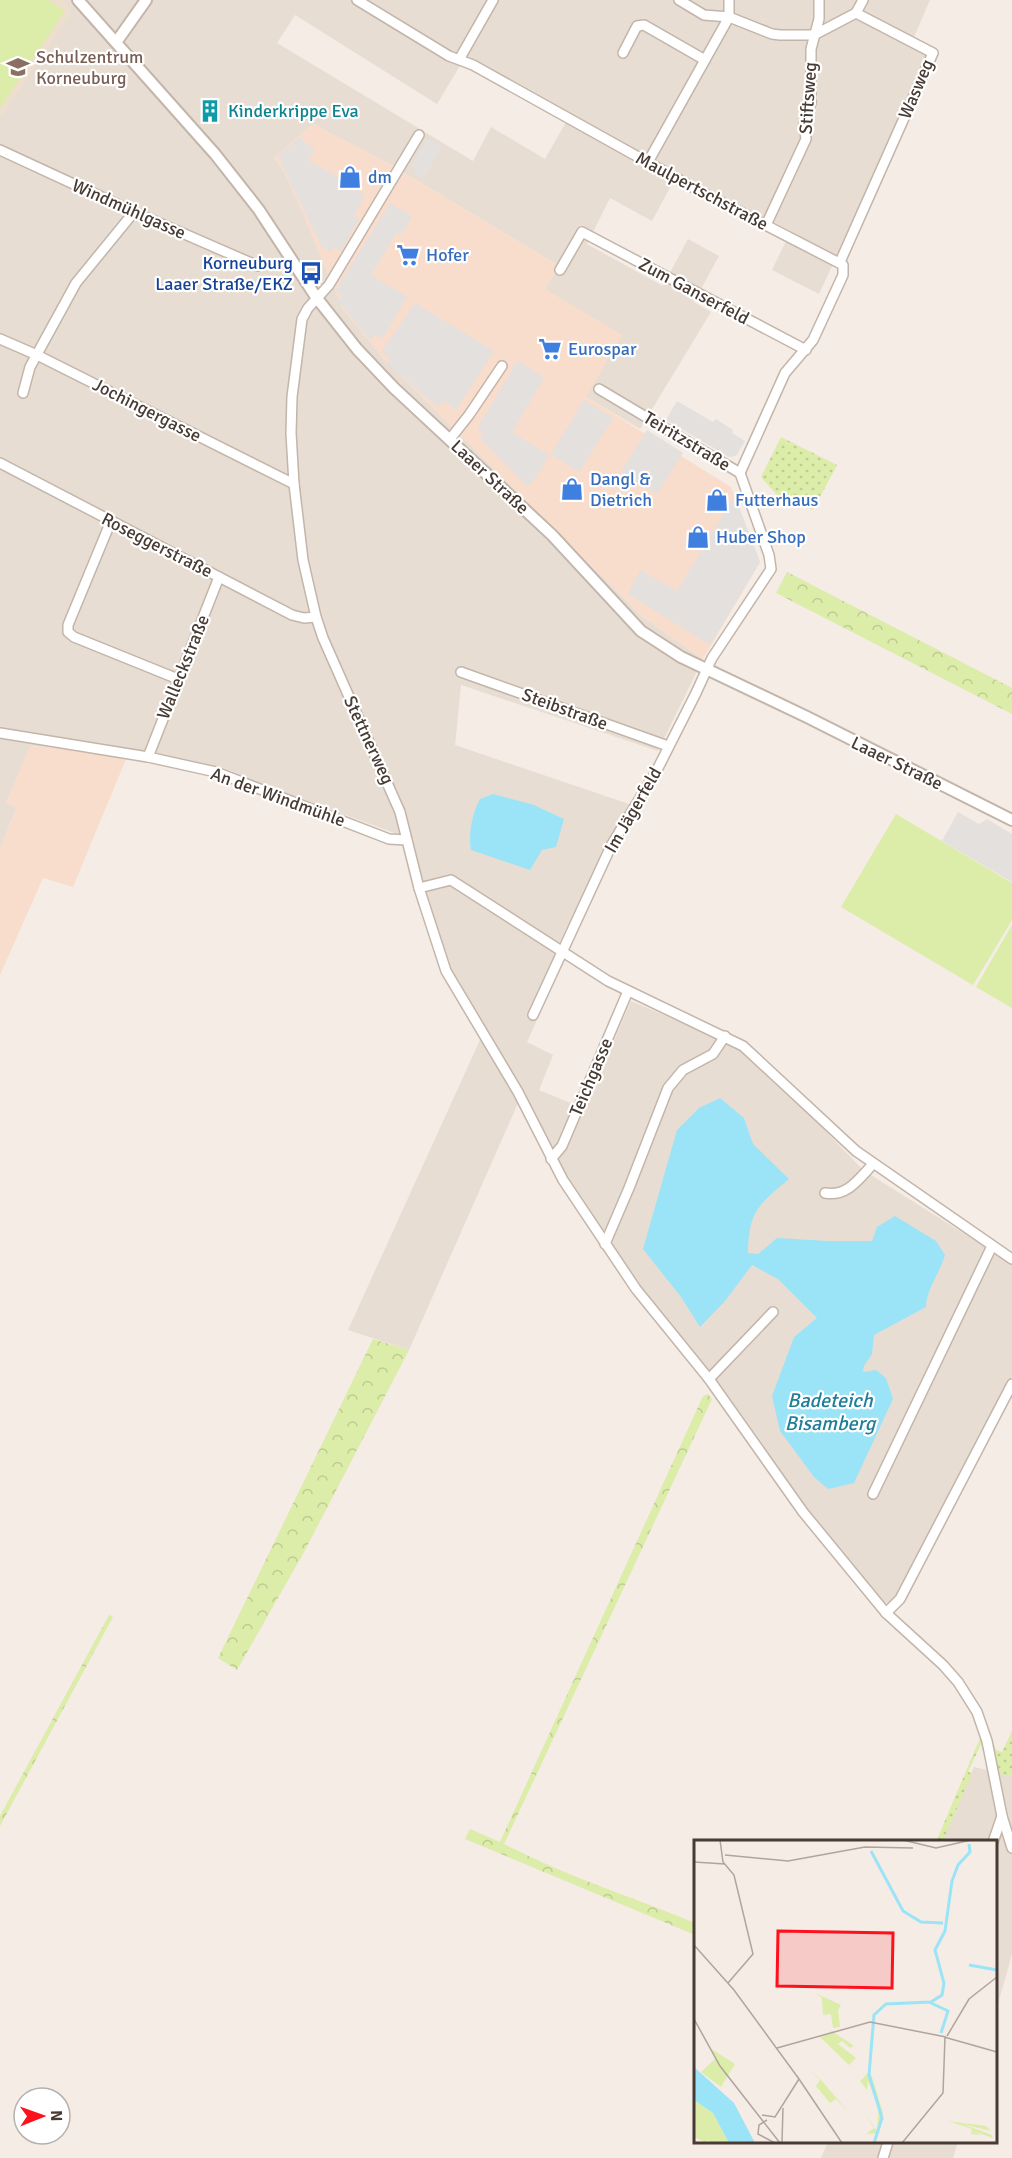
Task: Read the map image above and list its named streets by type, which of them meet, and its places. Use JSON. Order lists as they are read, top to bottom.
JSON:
{
  "streets": {
    "street": [
      "Wasweg",
      "Stiftsweg",
      "Maulpertschstraße",
      "Windmühlgasse",
      "Zum Ganserfeld",
      "Jochingergasse",
      "Teiritzstraße",
      "Laaer Straße",
      "Roseggerstraße",
      "Walleckstraße",
      "Steibstraße",
      "Stettnerweg",
      "An der Windmühle",
      "Im Jägerfeld",
      "Teichgasse"
    ]
  },
  "crossings": [
    ["Wasweg", "Maulpertschstraße"],
    ["Stiftsweg", "Maulpertschstraße"],
    ["Jochingergasse", "Stettnerweg"],
    ["Teiritzstraße", "Laaer Straße"],
    ["Teiritzstraße", "Im Jägerfeld"],
    ["Laaer Straße", "Stettnerweg"],
    ["Laaer Straße", "Im Jägerfeld"],
    ["Roseggerstraße", "Walleckstraße"],
    ["Roseggerstraße", "Stettnerweg"],
    ["Walleckstraße", "An der Windmühle"],
    ["Steibstraße", "Im Jägerfeld"],
    ["Stettnerweg", "An der Windmühle"],
    ["Stettnerweg", "Teichgasse"]
  ],
  "water": ["Badeteich Bisamberg"],
  "places": {
    "school or university": ["Schulzentrum Korneuburg"],
    "building": ["Kinderkrippe Eva"],
    "shop": [
      "dm",
      "Dangl & Dietrich",
      "Futterhaus",
      "Huber Shop"
    ],
    "supermarket": ["Hofer", "Eurospar"],
    "bus stop": ["Korneuburg Laaer Straße/EKZ"]
  },
  "north": "right"
}
